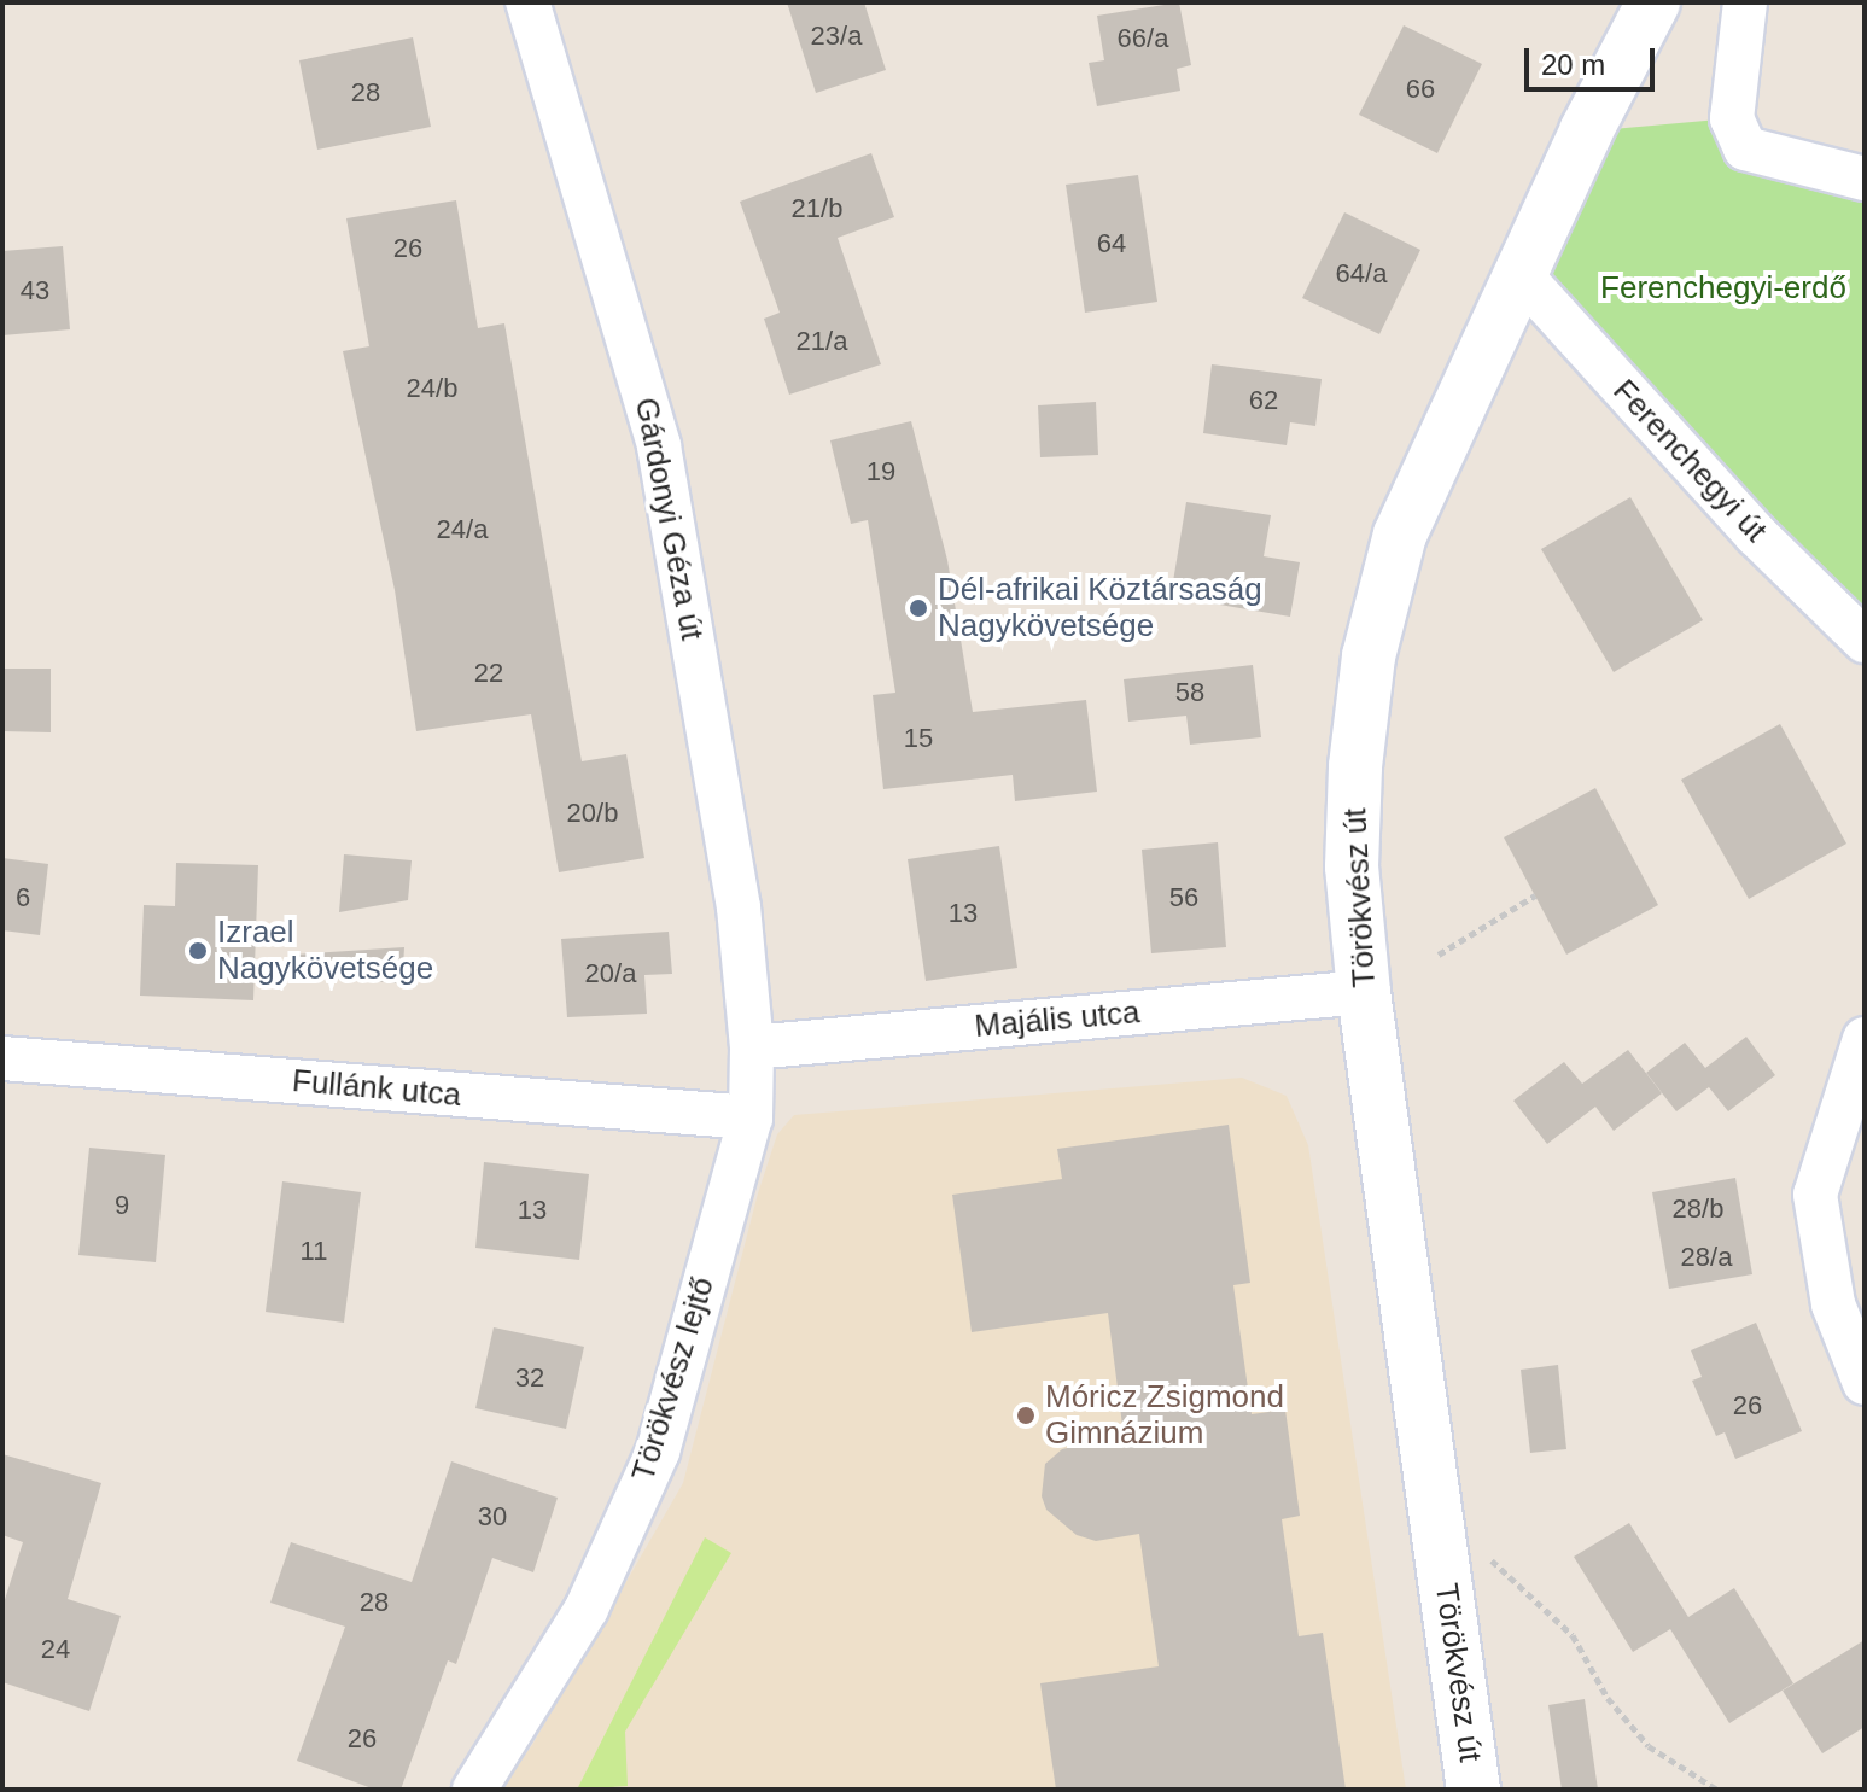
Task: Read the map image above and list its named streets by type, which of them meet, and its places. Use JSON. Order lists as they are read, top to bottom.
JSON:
{
  "streets": {
    "street": [
      "Ferenchegyi út",
      "Gárdonyi Géza út",
      "Törökvész út",
      "Majális utca",
      "Fullánk utca",
      "Törökvész lejtő"
    ]
  },
  "crossings": [
    ["Ferenchegyi út", "Törökvész út"],
    ["Gárdonyi Géza út", "Majális utca"],
    ["Gárdonyi Géza út", "Törökvész lejtő"],
    ["Törökvész út", "Majális utca"],
    ["Majális utca", "Törökvész lejtő"],
    ["Fullánk utca", "Törökvész lejtő"]
  ],
  "parks": ["Ferenchegyi-erdő"],
  "places": ["Dél-afrikai Köztársaság Nagykövetsége", "Izrael Nagykövetsége", "Móricz Zsigmond Gimnázium"],
  "house_numbers": [
    "23/a",
    "66/a",
    "66",
    "28",
    "21/b",
    "64",
    "26",
    "64/a",
    "43",
    "21/a",
    "24/b",
    "62",
    "19",
    "24/a",
    "22",
    "58",
    "15",
    "20/b",
    "6",
    "56",
    "13",
    "20/a",
    "9",
    "28/b",
    "13",
    "11",
    "28/a",
    "32",
    "26",
    "30",
    "28",
    "24",
    "26"
  ],
  "scale_bar": "20 m"
}
